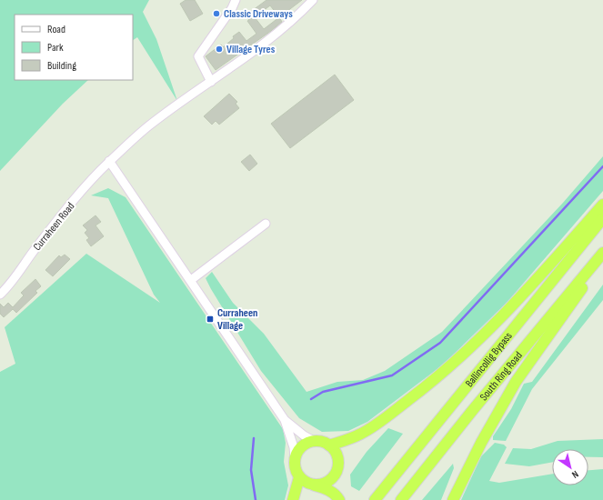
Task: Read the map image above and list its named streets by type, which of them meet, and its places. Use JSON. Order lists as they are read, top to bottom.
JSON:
{
  "streets": {
    "highway": ["Ballincollig Bypass", "South Ring Road"],
    "street": ["Curraheen Road"]
  },
  "places": {
    "other": ["Classic Driveways", "Village Tyres"],
    "transit": ["Curraheen Village"]
  },
  "legend": ["Road", "Park", "Building"],
  "north": "bottom right"
}
